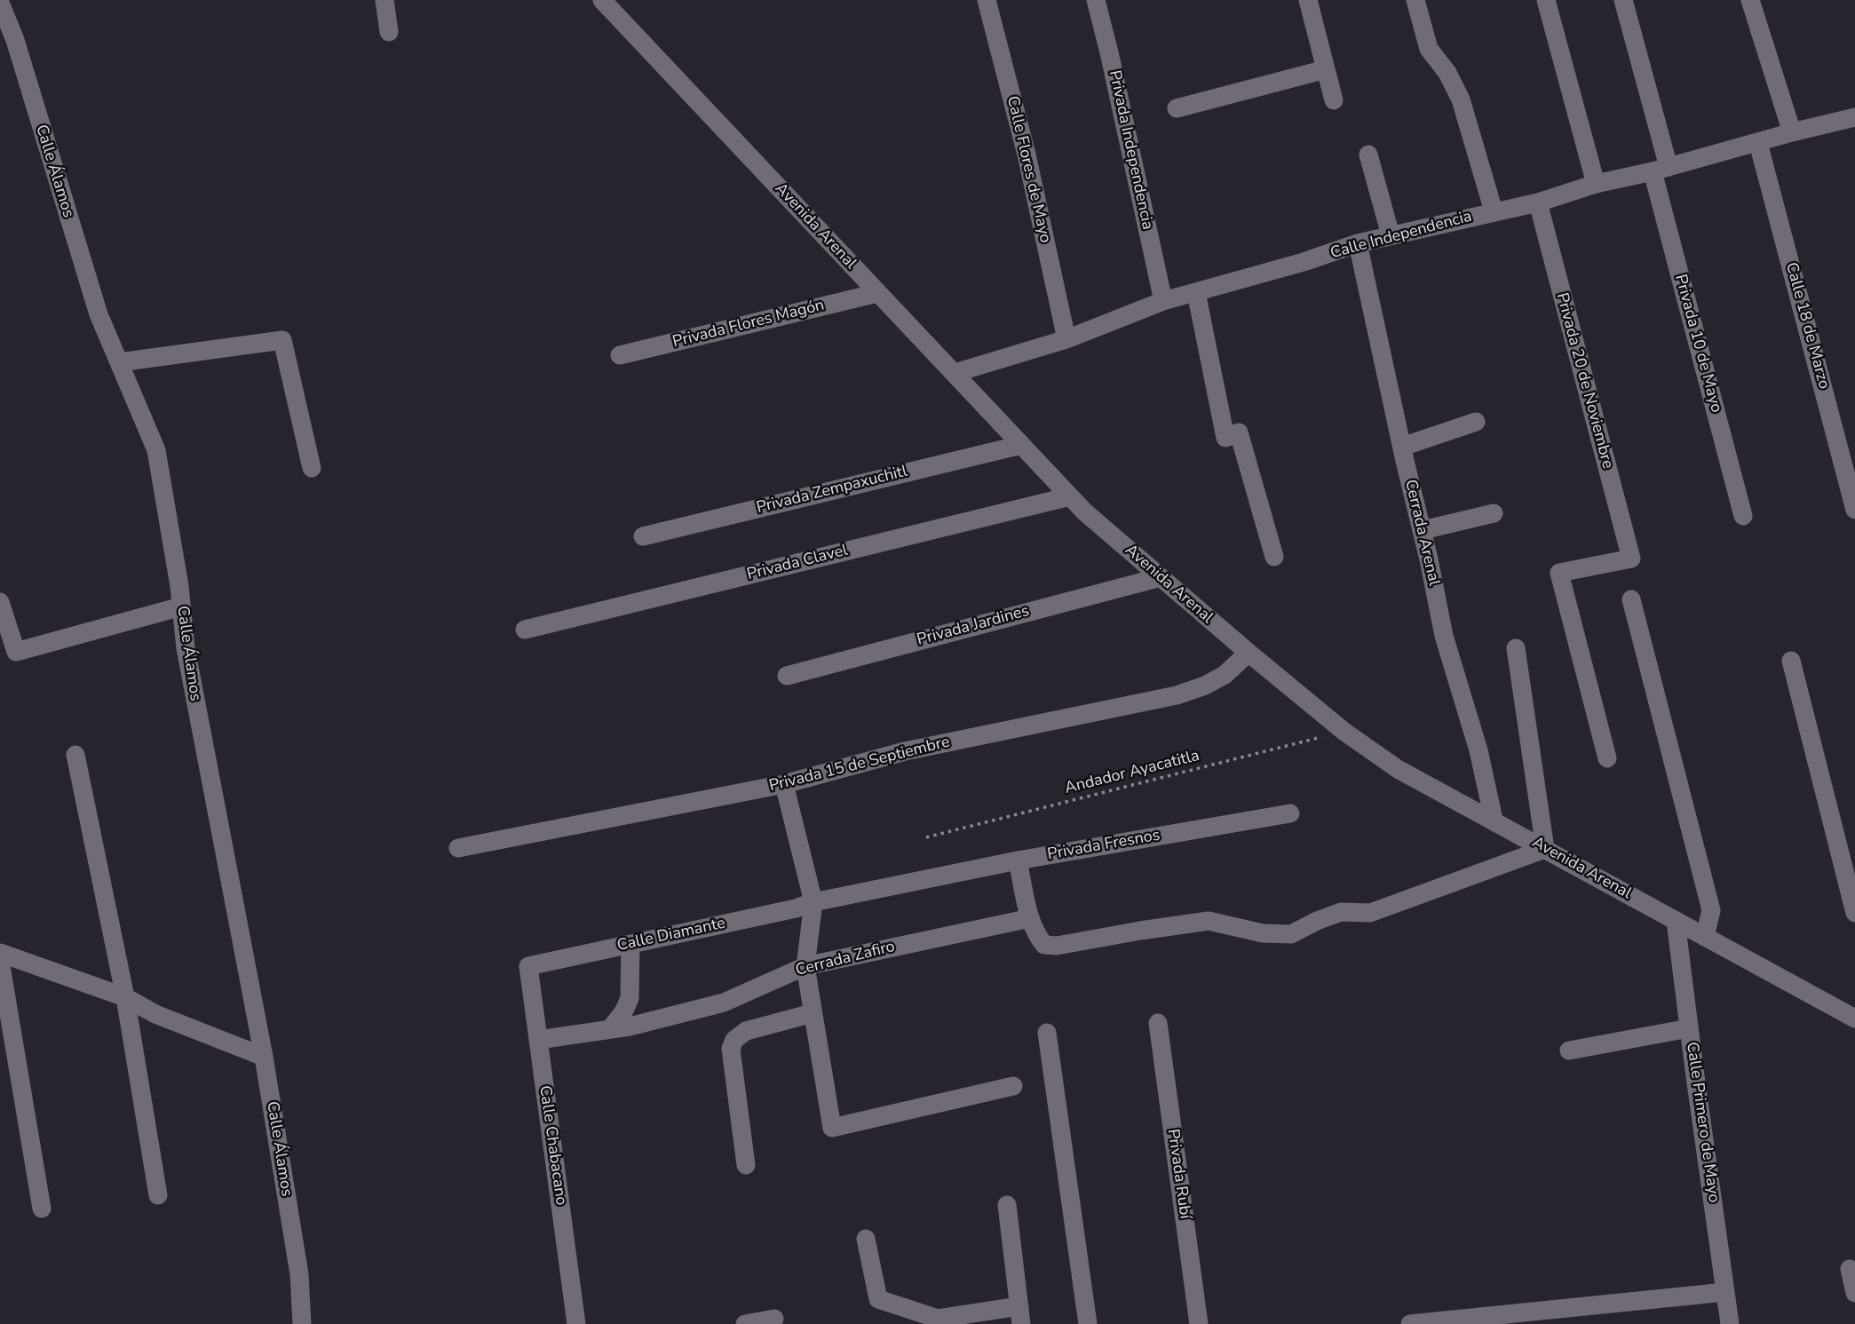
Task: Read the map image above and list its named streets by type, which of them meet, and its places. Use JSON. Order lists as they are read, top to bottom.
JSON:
{
  "streets": {
    "street": [
      "Privada Independencia",
      "Calle Flores de Mayo",
      "Calle Álamos",
      "Avenida Arenal",
      "Calle Independencia",
      "Privada Flores Magón",
      "Calle 18 de Marzo",
      "Privada 10 de Mayo",
      "Privada 20 de Noviembre",
      "Privada Zempaxuchitl",
      "Cerrada Arenal",
      "Privada Clavel",
      "Privada Jardines",
      "Privada 15 de Septiembre",
      "Privada Fresnos",
      "Calle Diamante",
      "Cerrada Zafiro",
      "Calle Primero de Mayo",
      "Calle Chabacano",
      "Privada Rubí"
    ],
    "path": ["Andador Ayacatitla"]
  },
  "crossings": [
    ["Privada Independencia", "Calle Independencia"],
    ["Calle Flores de Mayo", "Calle Independencia"],
    ["Avenida Arenal", "Calle Independencia"],
    ["Avenida Arenal", "Privada Flores Magón"],
    ["Avenida Arenal", "Privada Zempaxuchitl"],
    ["Avenida Arenal", "Cerrada Arenal"],
    ["Avenida Arenal", "Privada Clavel"],
    ["Avenida Arenal", "Privada Jardines"],
    ["Avenida Arenal", "Privada 15 de Septiembre"],
    ["Avenida Arenal", "Andador Ayacatitla"],
    ["Avenida Arenal", "Calle Primero de Mayo"],
    ["Calle Independencia", "Calle 18 de Marzo"],
    ["Calle Independencia", "Privada 10 de Mayo"],
    ["Calle Independencia", "Privada 20 de Noviembre"],
    ["Calle Independencia", "Cerrada Arenal"],
    ["Privada Fresnos", "Calle Diamante"],
    ["Calle Diamante", "Calle Chabacano"],
    ["Cerrada Zafiro", "Calle Chabacano"]
  ]
}
